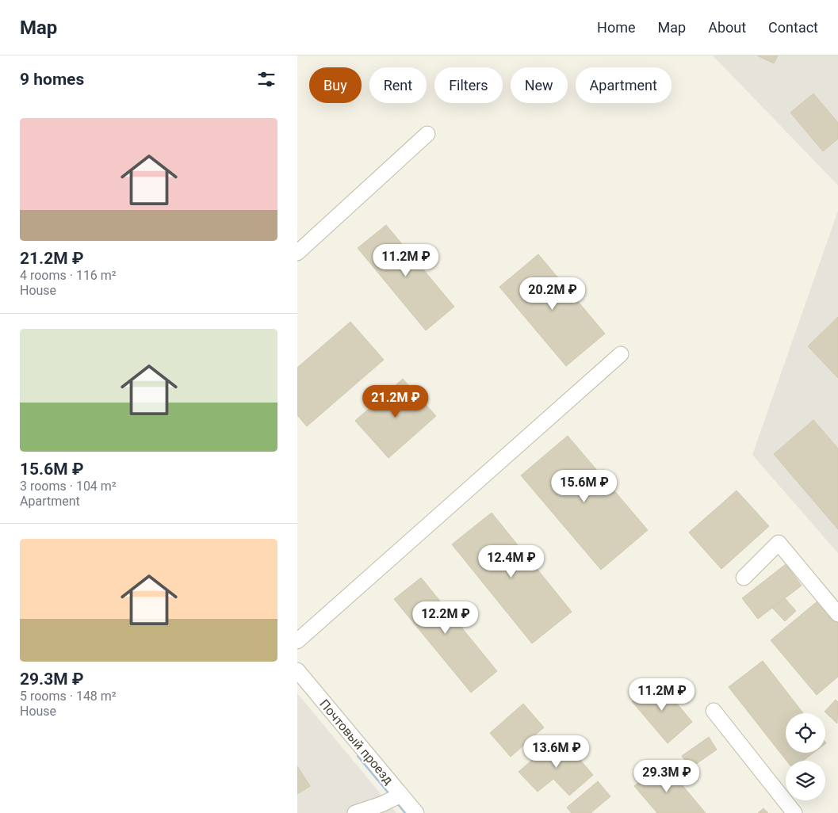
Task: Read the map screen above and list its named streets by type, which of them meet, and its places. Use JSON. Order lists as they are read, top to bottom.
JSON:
{
  "streets": {
    "street": ["Почтовый проезд"]
  },
  "page": {
    "header": "Map",
    "nav": [
      "Home",
      "Map",
      "About",
      "Contact"
    ],
    "heading": "9 homes",
    "chip": [
      "Buy",
      "Rent",
      "Filters",
      "New",
      "Apartment"
    ],
    "list": [
      {
        "name": "21.2M ₽",
        "note": "4 rooms · 116 m² · House"
      },
      {
        "name": "15.6M ₽",
        "note": "3 rooms · 104 m² · Apartment"
      },
      {
        "name": "29.3M ₽",
        "note": "5 rooms · 148 m² · House"
      }
    ],
    "price": [
      "11.2M ₽",
      "20.2M ₽",
      "21.2M ₽",
      "15.6M ₽",
      "12.4M ₽",
      "12.2M ₽",
      "11.2M ₽",
      "13.6M ₽",
      "29.3M ₽"
    ]
  }
}
